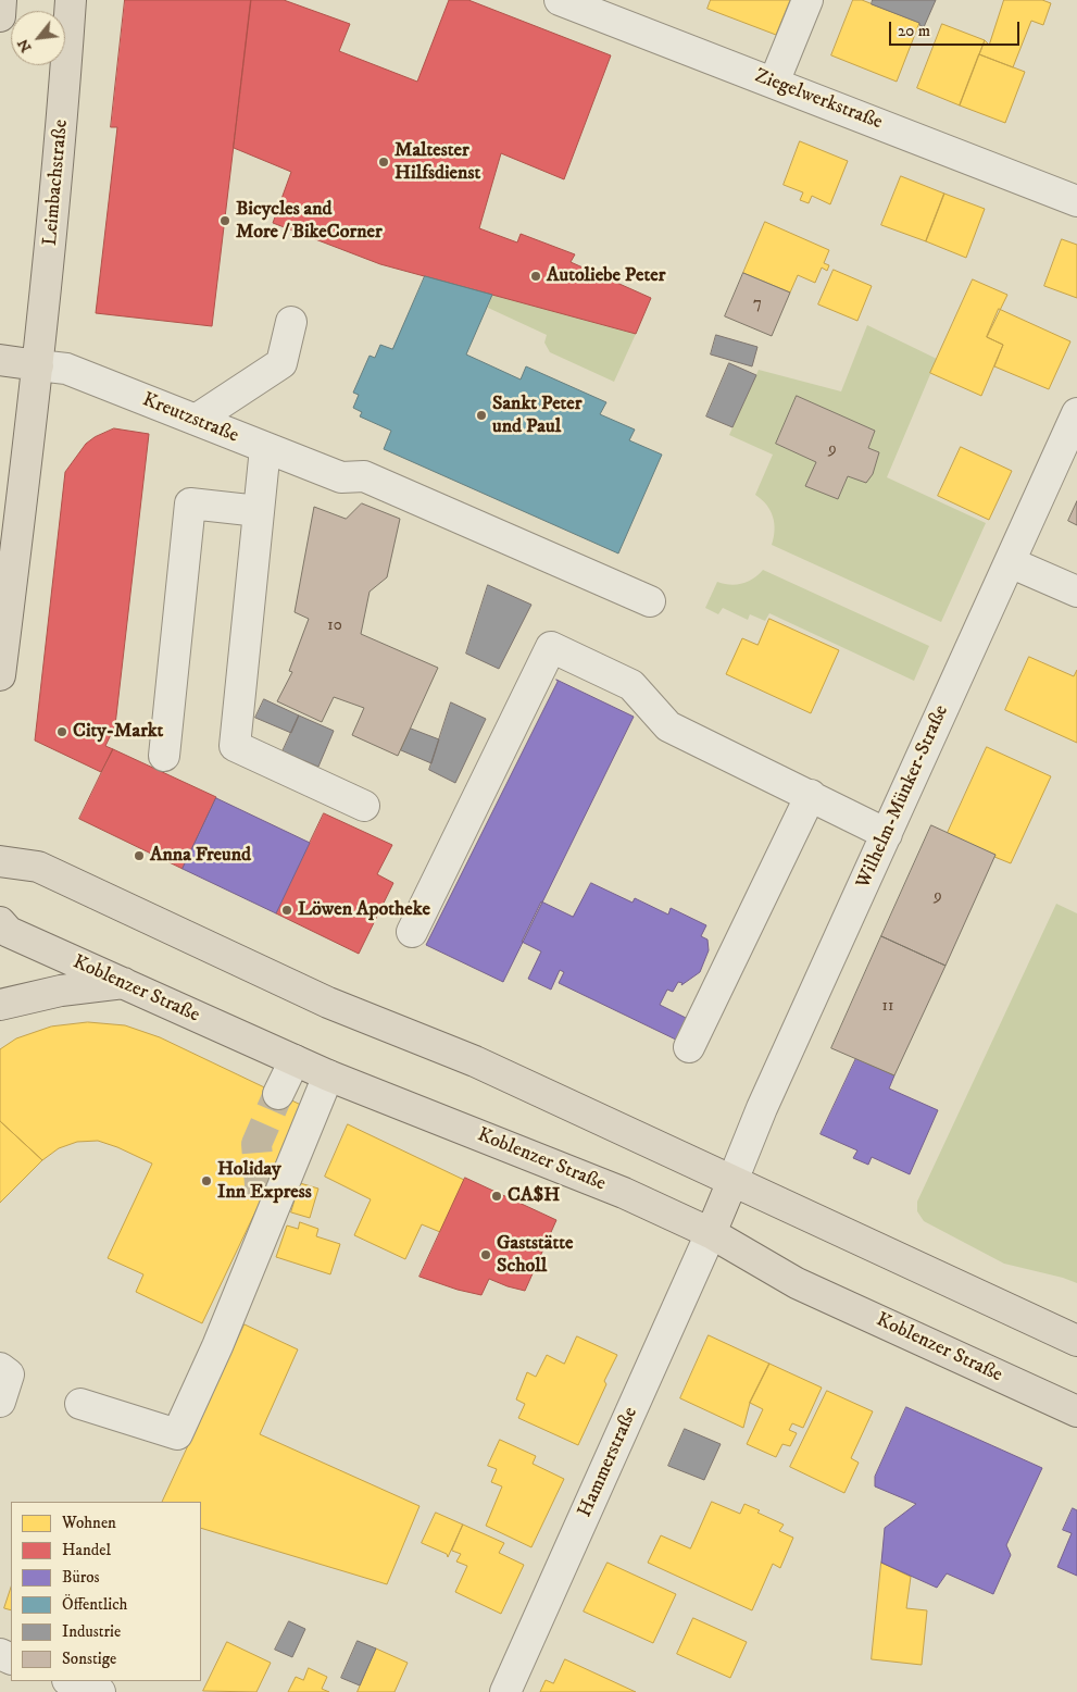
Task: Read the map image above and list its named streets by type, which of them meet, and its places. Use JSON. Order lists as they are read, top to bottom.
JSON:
{
  "streets": {
    "main road": ["Leimbachstraße", "Koblenzer Straße"],
    "street": [
      "Ziegelwerkstraße",
      "Kreutzstraße",
      "Wilhelm-Münker-Straße",
      "Hammerstraße"
    ]
  },
  "crossings": [
    ["Leimbachstraße", "Kreutzstraße"],
    ["Koblenzer Straße", "Hammerstraße"]
  ],
  "places": [
    "Maltester Hilfsdienst",
    "Bicycles and More / BikeCorner",
    "Autoliebe Peter",
    "Sankt Peter und Paul",
    "City-Markt",
    "Anna Freund",
    "Löwen Apotheke",
    "Holiday Inn Express",
    "CA$H",
    "Gaststätte Scholl"
  ],
  "house_numbers": [
    "7",
    "9",
    "10",
    "9",
    "11"
  ],
  "legend": [
    "Wohnen",
    "Handel",
    "Büros",
    "Öffentlich",
    "Industrie",
    "Sonstige"
  ],
  "scale_bar": "20 m",
  "north": "bottom left"
}
